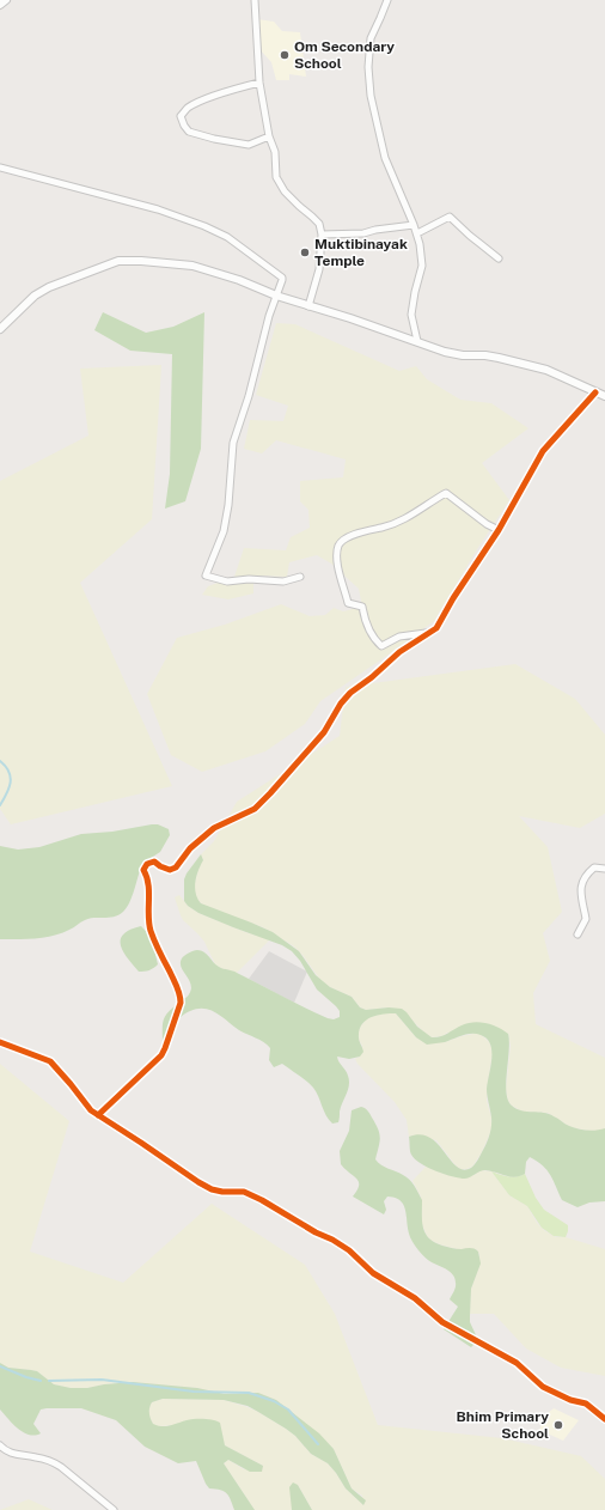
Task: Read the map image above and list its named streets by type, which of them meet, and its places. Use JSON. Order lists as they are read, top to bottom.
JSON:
{
  "places": ["Om Secondary School", "Muktibinayak Temple", "Bhim Primary School"]
}
